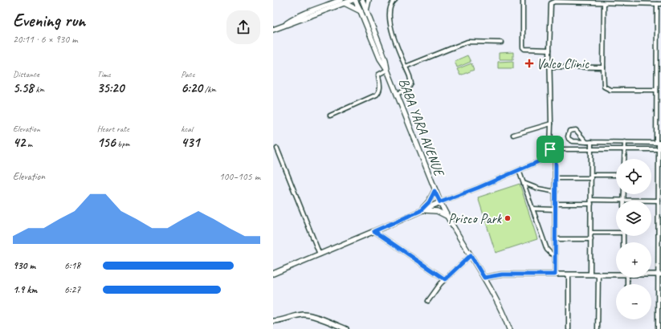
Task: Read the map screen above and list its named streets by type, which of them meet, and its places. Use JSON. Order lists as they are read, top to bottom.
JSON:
{
  "streets": {
    "main road": ["BABA YARA AVENUE"]
  },
  "places": {
    "health": ["Valco Clinic"],
    "other": ["Prisco Park"]
  },
  "page": {
    "heading": ["Evening run", "20:11 · 6 × 930 m"],
    "stats": [
      ["Distance", "5.58 km"],
      ["Time", "35:20"],
      ["Pace", "6:20 /km"],
      ["Elevation", "42 m"],
      ["Heart rate", "156 bpm"],
      ["kcal", "431"]
    ],
    "map_buttons": ["+", "−"],
    "chart": ["Elevation", "100–105 m"],
    "list": [
      {
        "name": "930 m",
        "note": "6:18"
      },
      {
        "name": "1.9 km",
        "note": "6:27"
      }
    ]
  }
}
